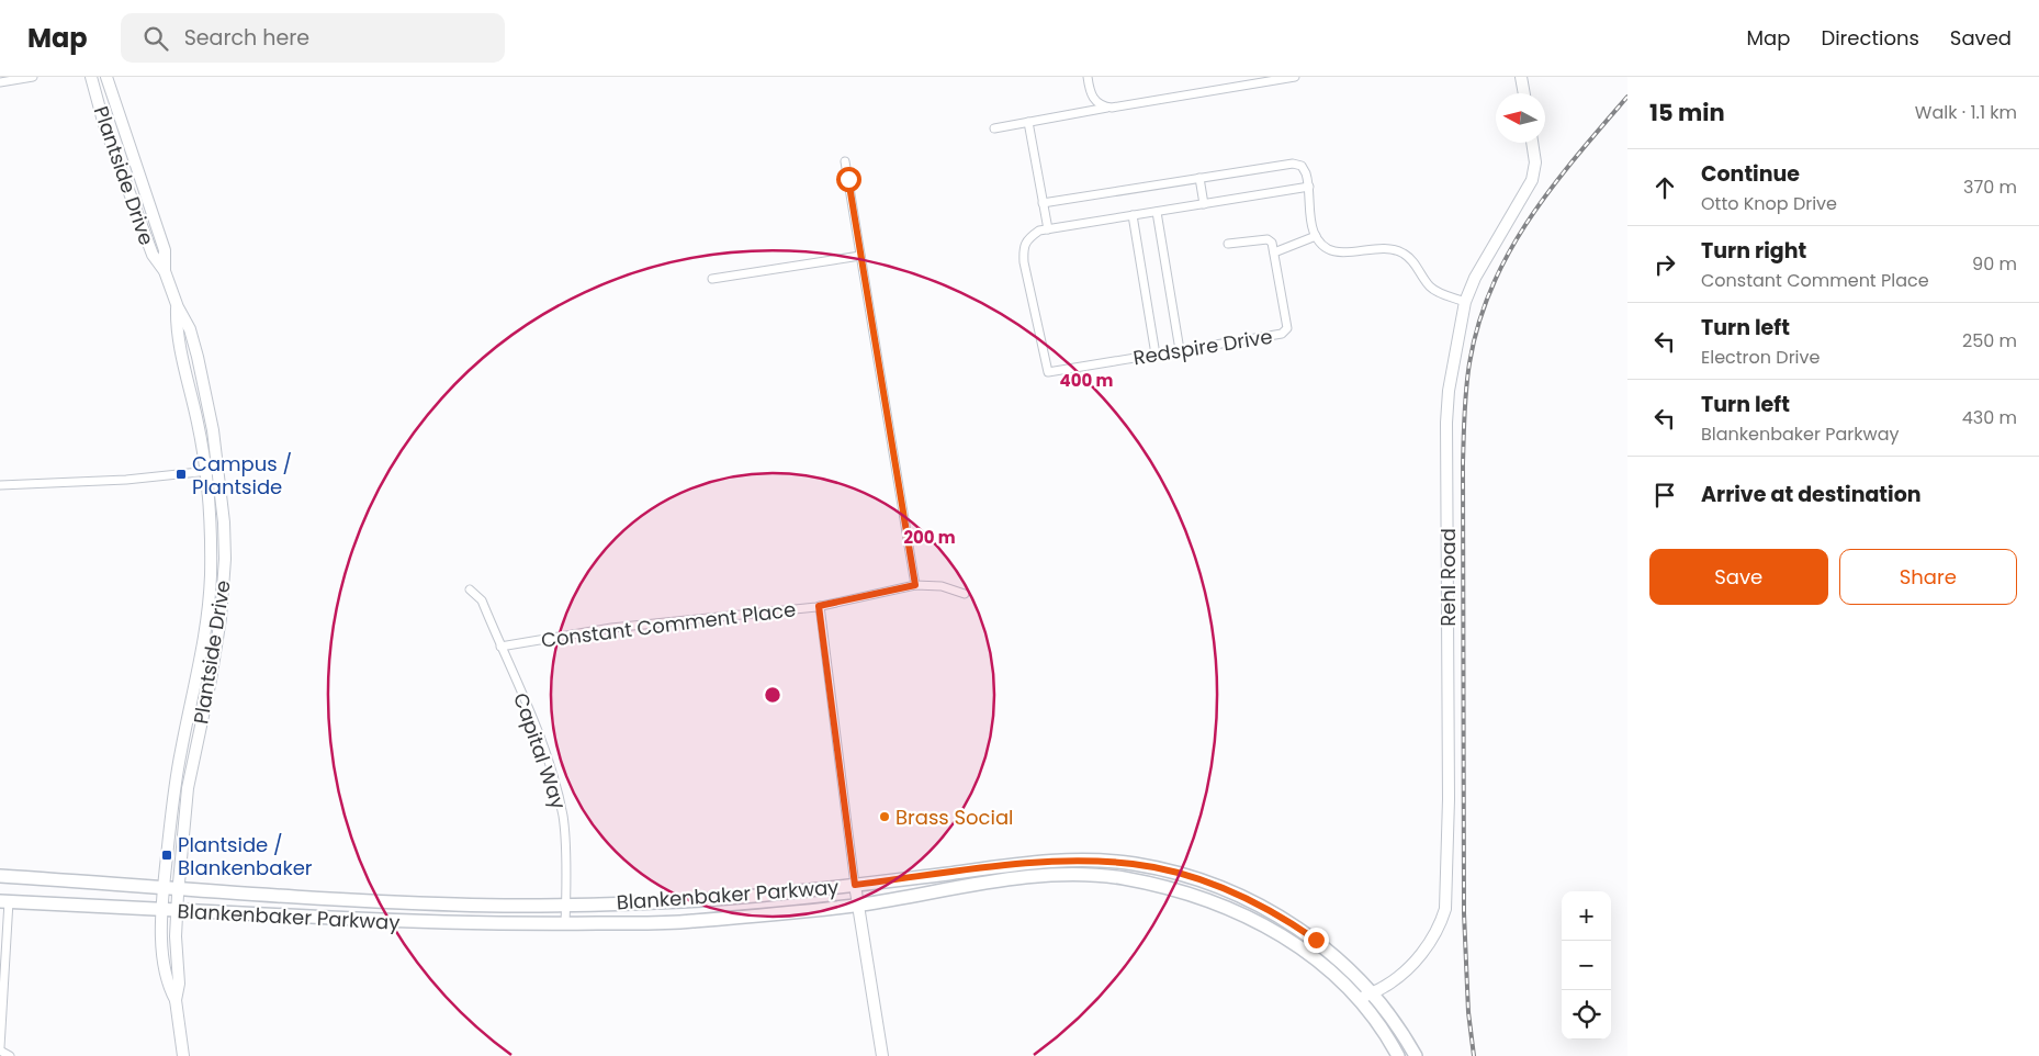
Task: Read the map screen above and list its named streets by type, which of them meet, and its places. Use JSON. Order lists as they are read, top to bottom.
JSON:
{
  "streets": {
    "main road": ["Blankenbaker Parkway"],
    "street": [
      "Plantside Drive",
      "Redspire Drive",
      "Rehl Road",
      "Constant Comment Place",
      "Capital Way"
    ]
  },
  "crossings": [
    ["Plantside Drive", "Blankenbaker Parkway"],
    ["Rehl Road", "Blankenbaker Parkway"],
    ["Constant Comment Place", "Capital Way"],
    ["Capital Way", "Blankenbaker Parkway"]
  ],
  "places": {
    "transit": ["Campus / Plantside", "Plantside / Blankenbaker"],
    "other": ["Brass Social"]
  },
  "north": "left",
  "page": {
    "header": "Map",
    "search": "Search here",
    "nav": ["Map", "Directions", "Saved"],
    "heading": ["15 min", "Walk · 1.1 km"],
    "list": [
      ["Continue", "Otto Knop Drive", "370 m"],
      ["Turn right", "Constant Comment Place", "90 m"],
      ["Turn left", "Electron Drive", "250 m"],
      ["Turn left", "Blankenbaker Parkway", "430 m"],
      "Arrive at destination"
    ],
    "buttons": ["Save", "Share"],
    "map_buttons": ["+", "−"]
  },
  "rings": ["400 m", "200 m"]
}
